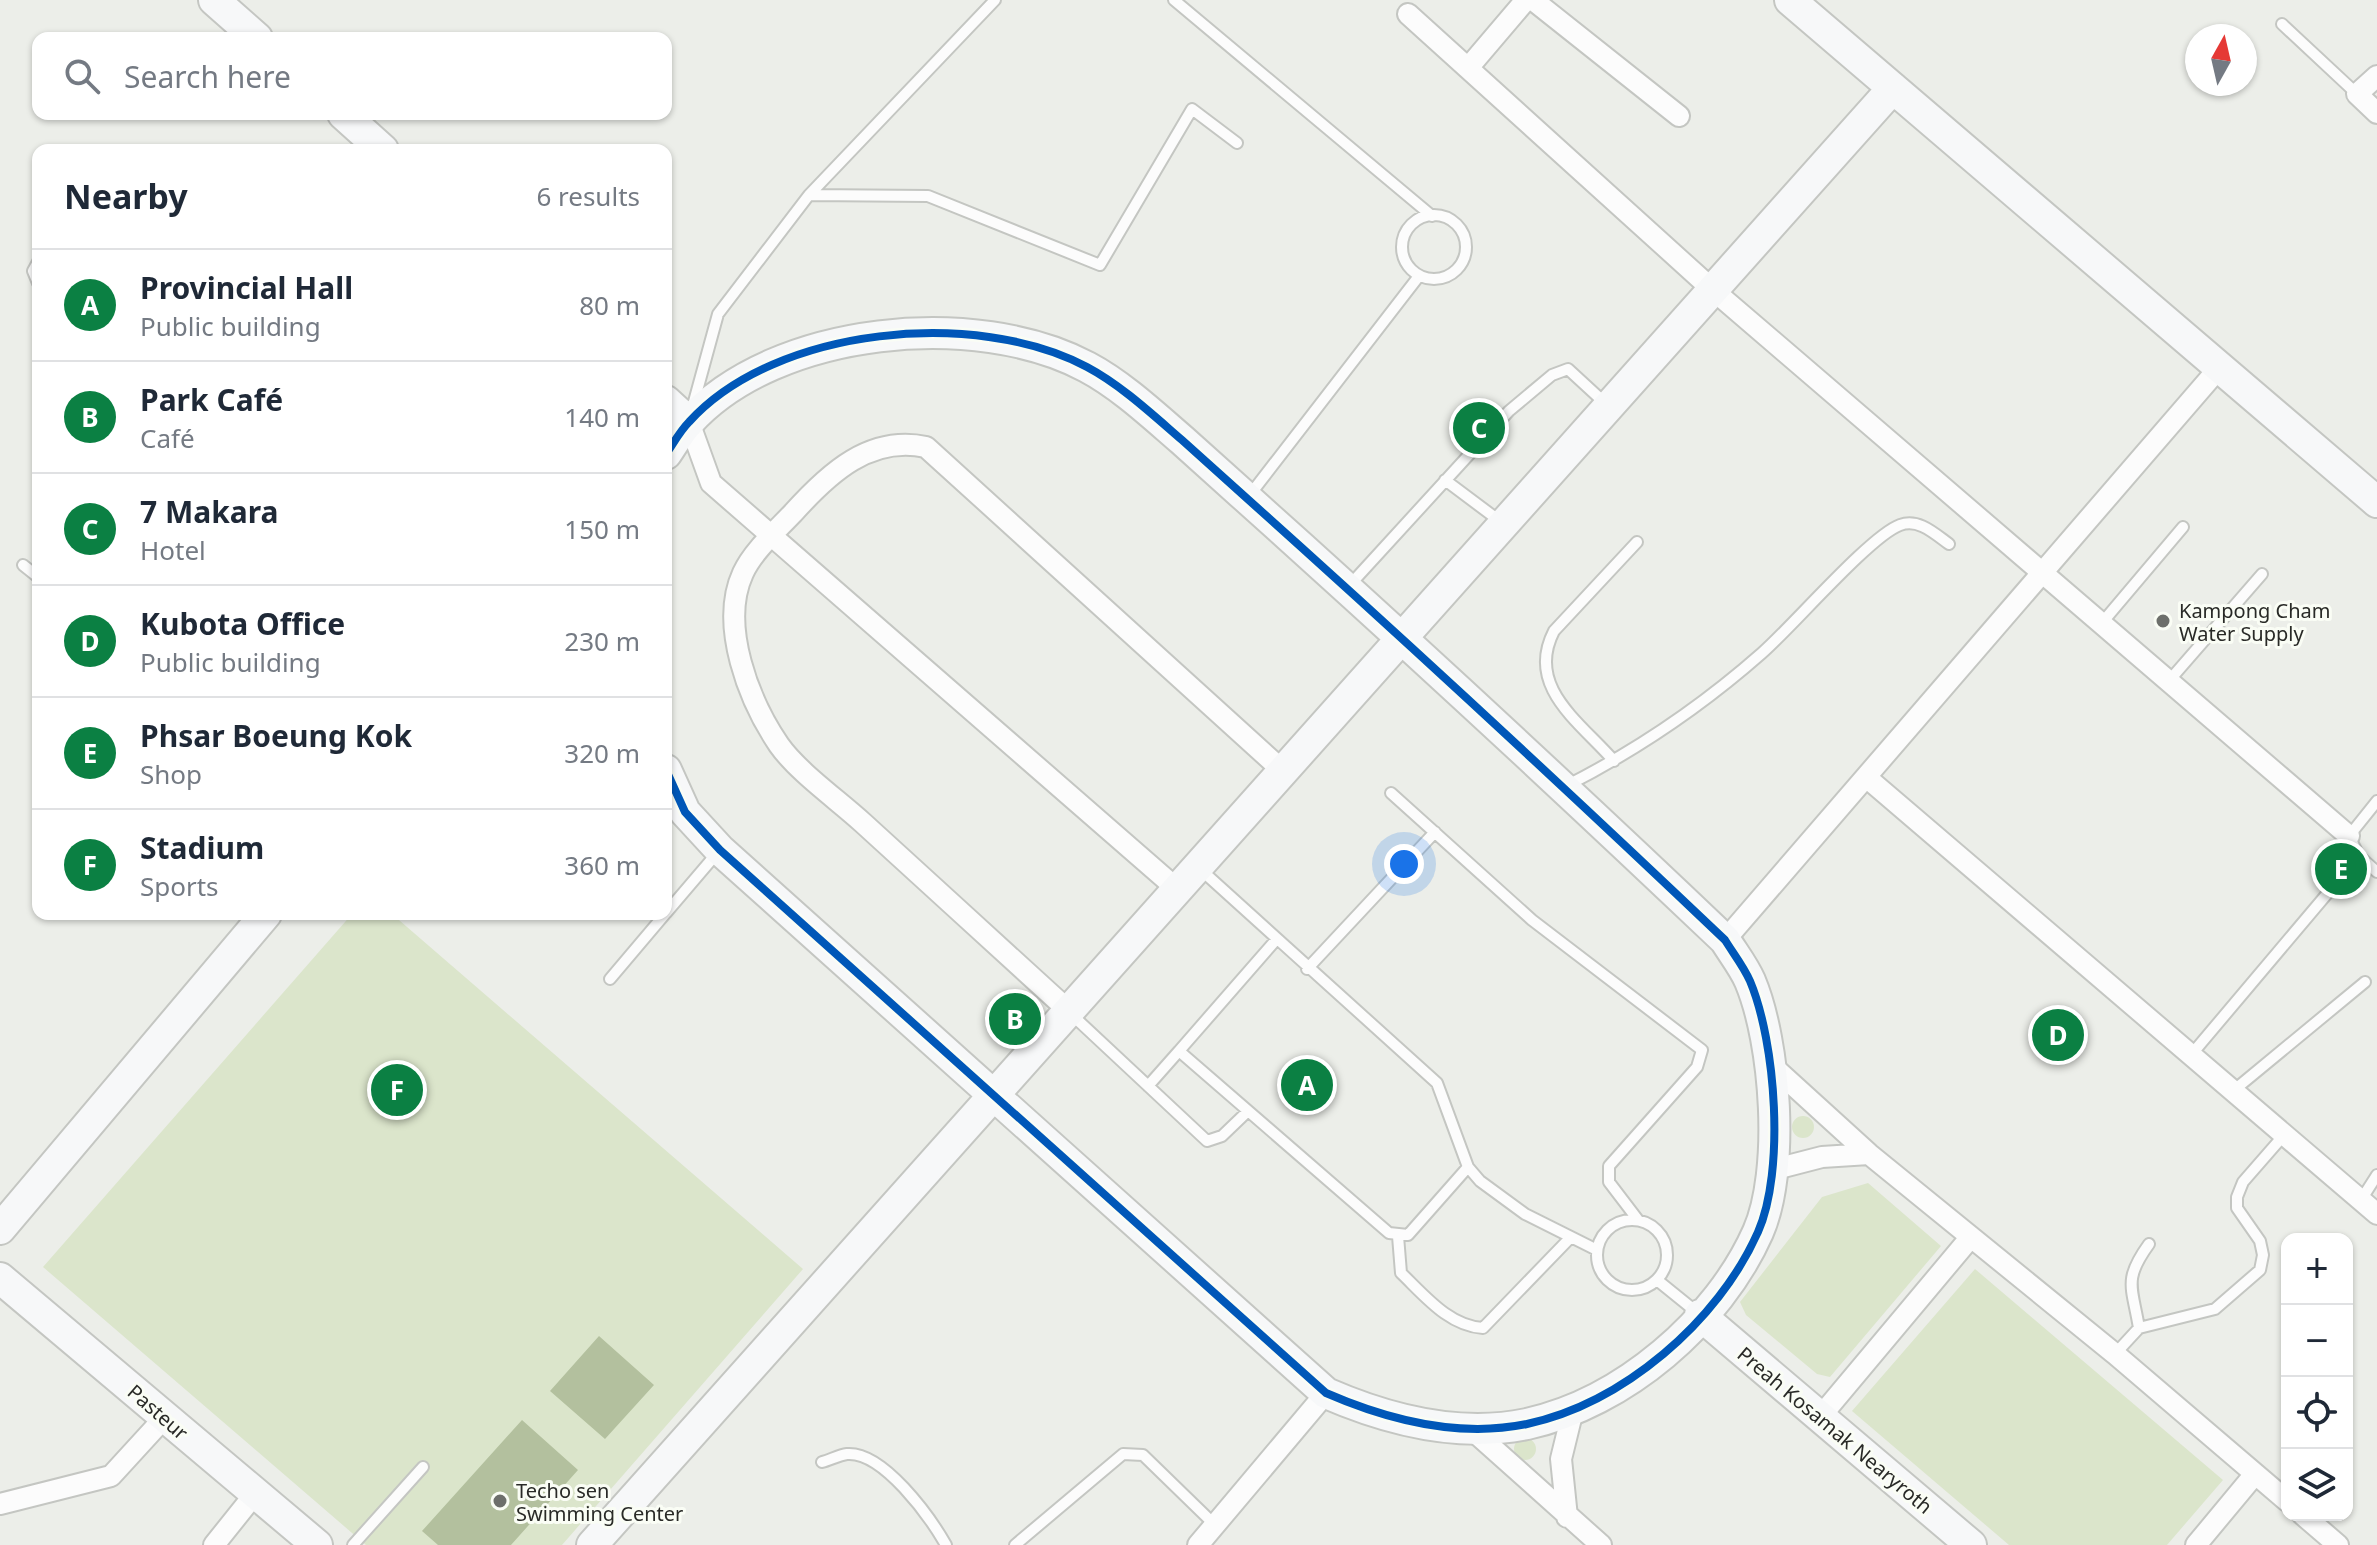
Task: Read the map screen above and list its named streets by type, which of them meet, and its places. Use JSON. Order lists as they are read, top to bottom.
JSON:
{
  "streets": {
    "street": ["Pasteur", "Preah Kosamak Nearyroth"]
  },
  "places": ["Kampong Cham Water Supply", "Techo sen Swimming Center"],
  "north": "top",
  "page": {
    "search": "Search here",
    "heading": ["Nearby", "6 results"],
    "list": [
      {
        "mark": "A",
        "name": "Provincial Hall",
        "note": "Public building",
        "value": "80 m"
      },
      {
        "mark": "B",
        "name": "Park Café",
        "note": "Café",
        "value": "140 m"
      },
      {
        "mark": "C",
        "name": "7 Makara",
        "note": "Hotel",
        "value": "150 m"
      },
      {
        "mark": "D",
        "name": "Kubota Office",
        "note": "Public building",
        "value": "230 m"
      },
      {
        "mark": "E",
        "name": "Phsar Boeung Kok",
        "note": "Shop",
        "value": "320 m"
      },
      {
        "mark": "F",
        "name": "Stadium",
        "note": "Sports",
        "value": "360 m"
      }
    ],
    "pins": [
      "C",
      "E",
      "B",
      "D",
      "A",
      "F"
    ],
    "map_buttons": ["+", "−"]
  }
}
